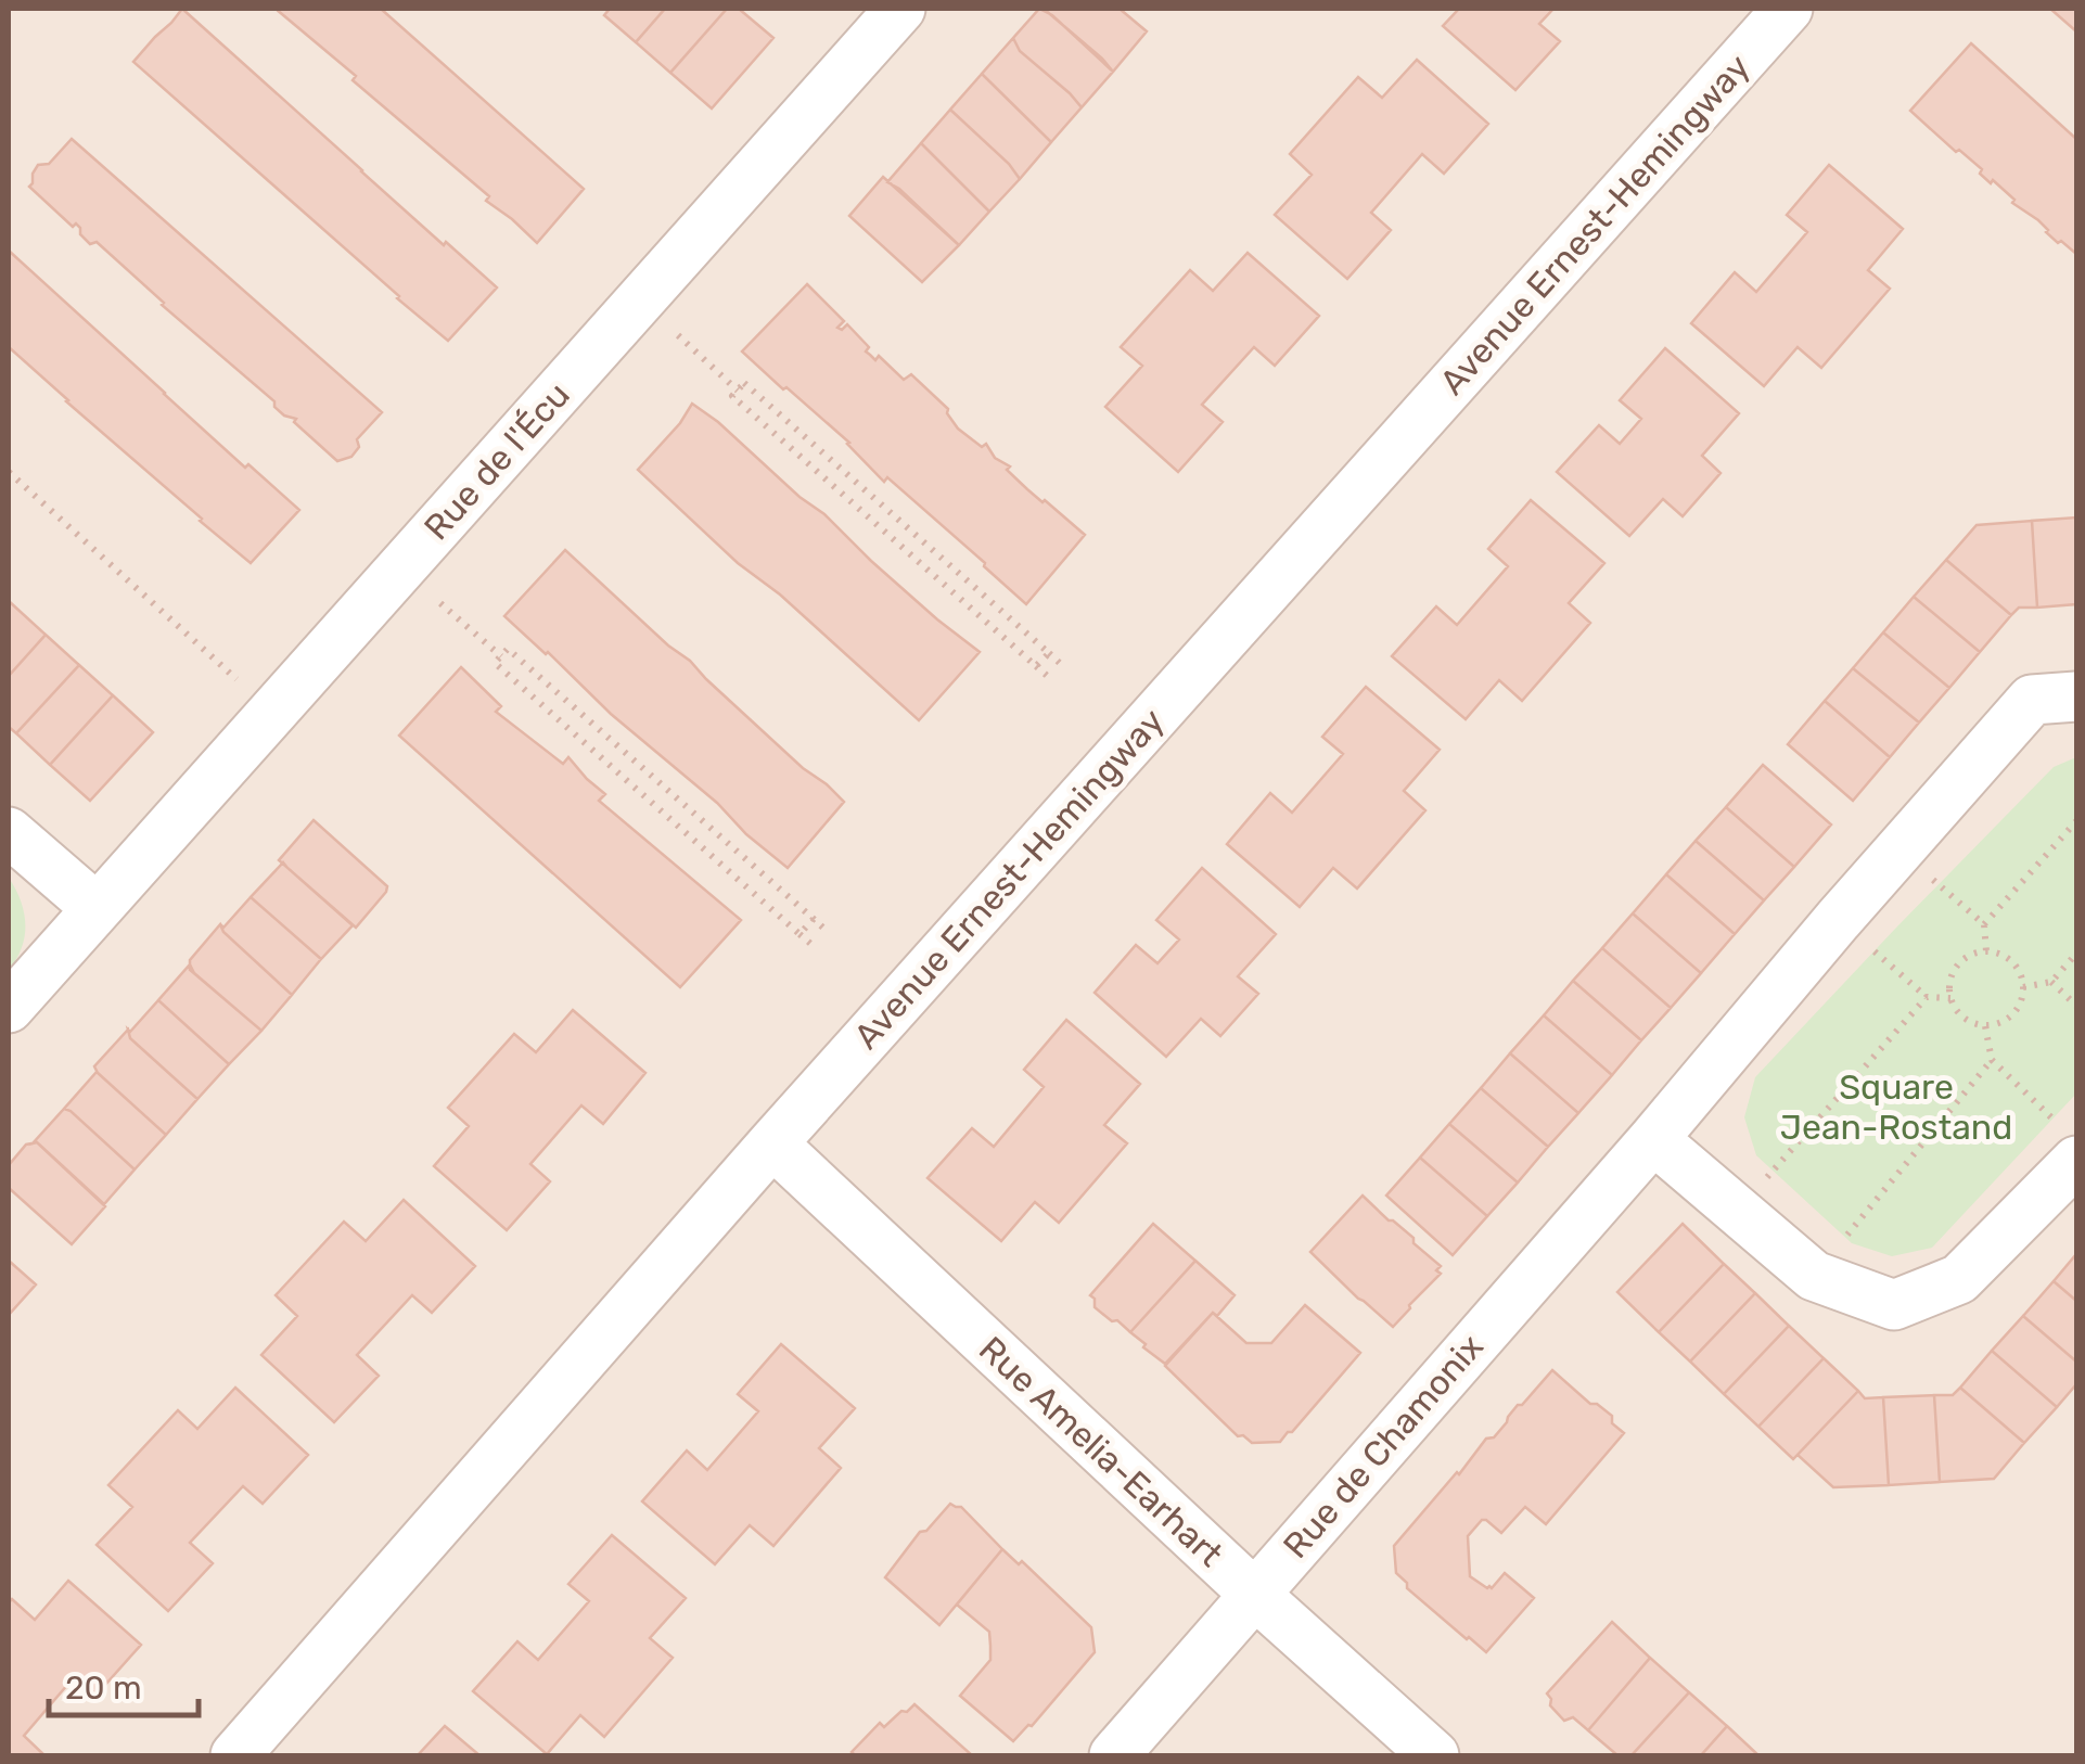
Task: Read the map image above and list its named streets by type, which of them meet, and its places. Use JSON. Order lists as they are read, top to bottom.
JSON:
{
  "streets": {
    "street": [
      "Avenue Ernest-Hemingway",
      "Rue de l'Écu",
      "Rue de Chamonix",
      "Rue Amelia-Earhart"
    ]
  },
  "crossings": [
    ["Avenue Ernest-Hemingway", "Rue Amelia-Earhart"],
    ["Rue de Chamonix", "Rue Amelia-Earhart"]
  ],
  "parks": ["Square Jean-Rostand"],
  "scale_bar": "20 m"
}
